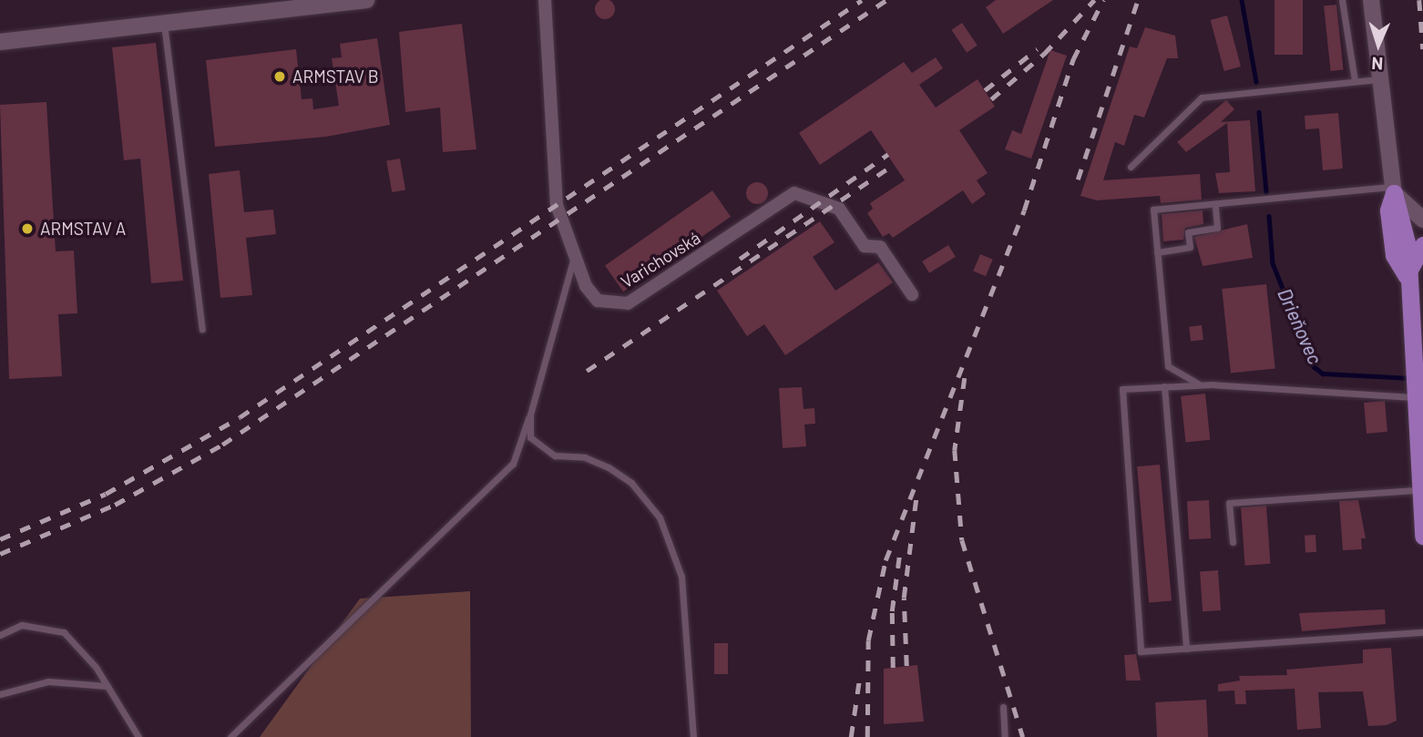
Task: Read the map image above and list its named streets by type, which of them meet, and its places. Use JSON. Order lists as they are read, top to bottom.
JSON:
{
  "streets": {
    "street": ["Varichovská"]
  },
  "water": ["Drieňovec"],
  "places": ["ARMSTAV B", "ARMSTAV A"],
  "north": "bottom"
}
